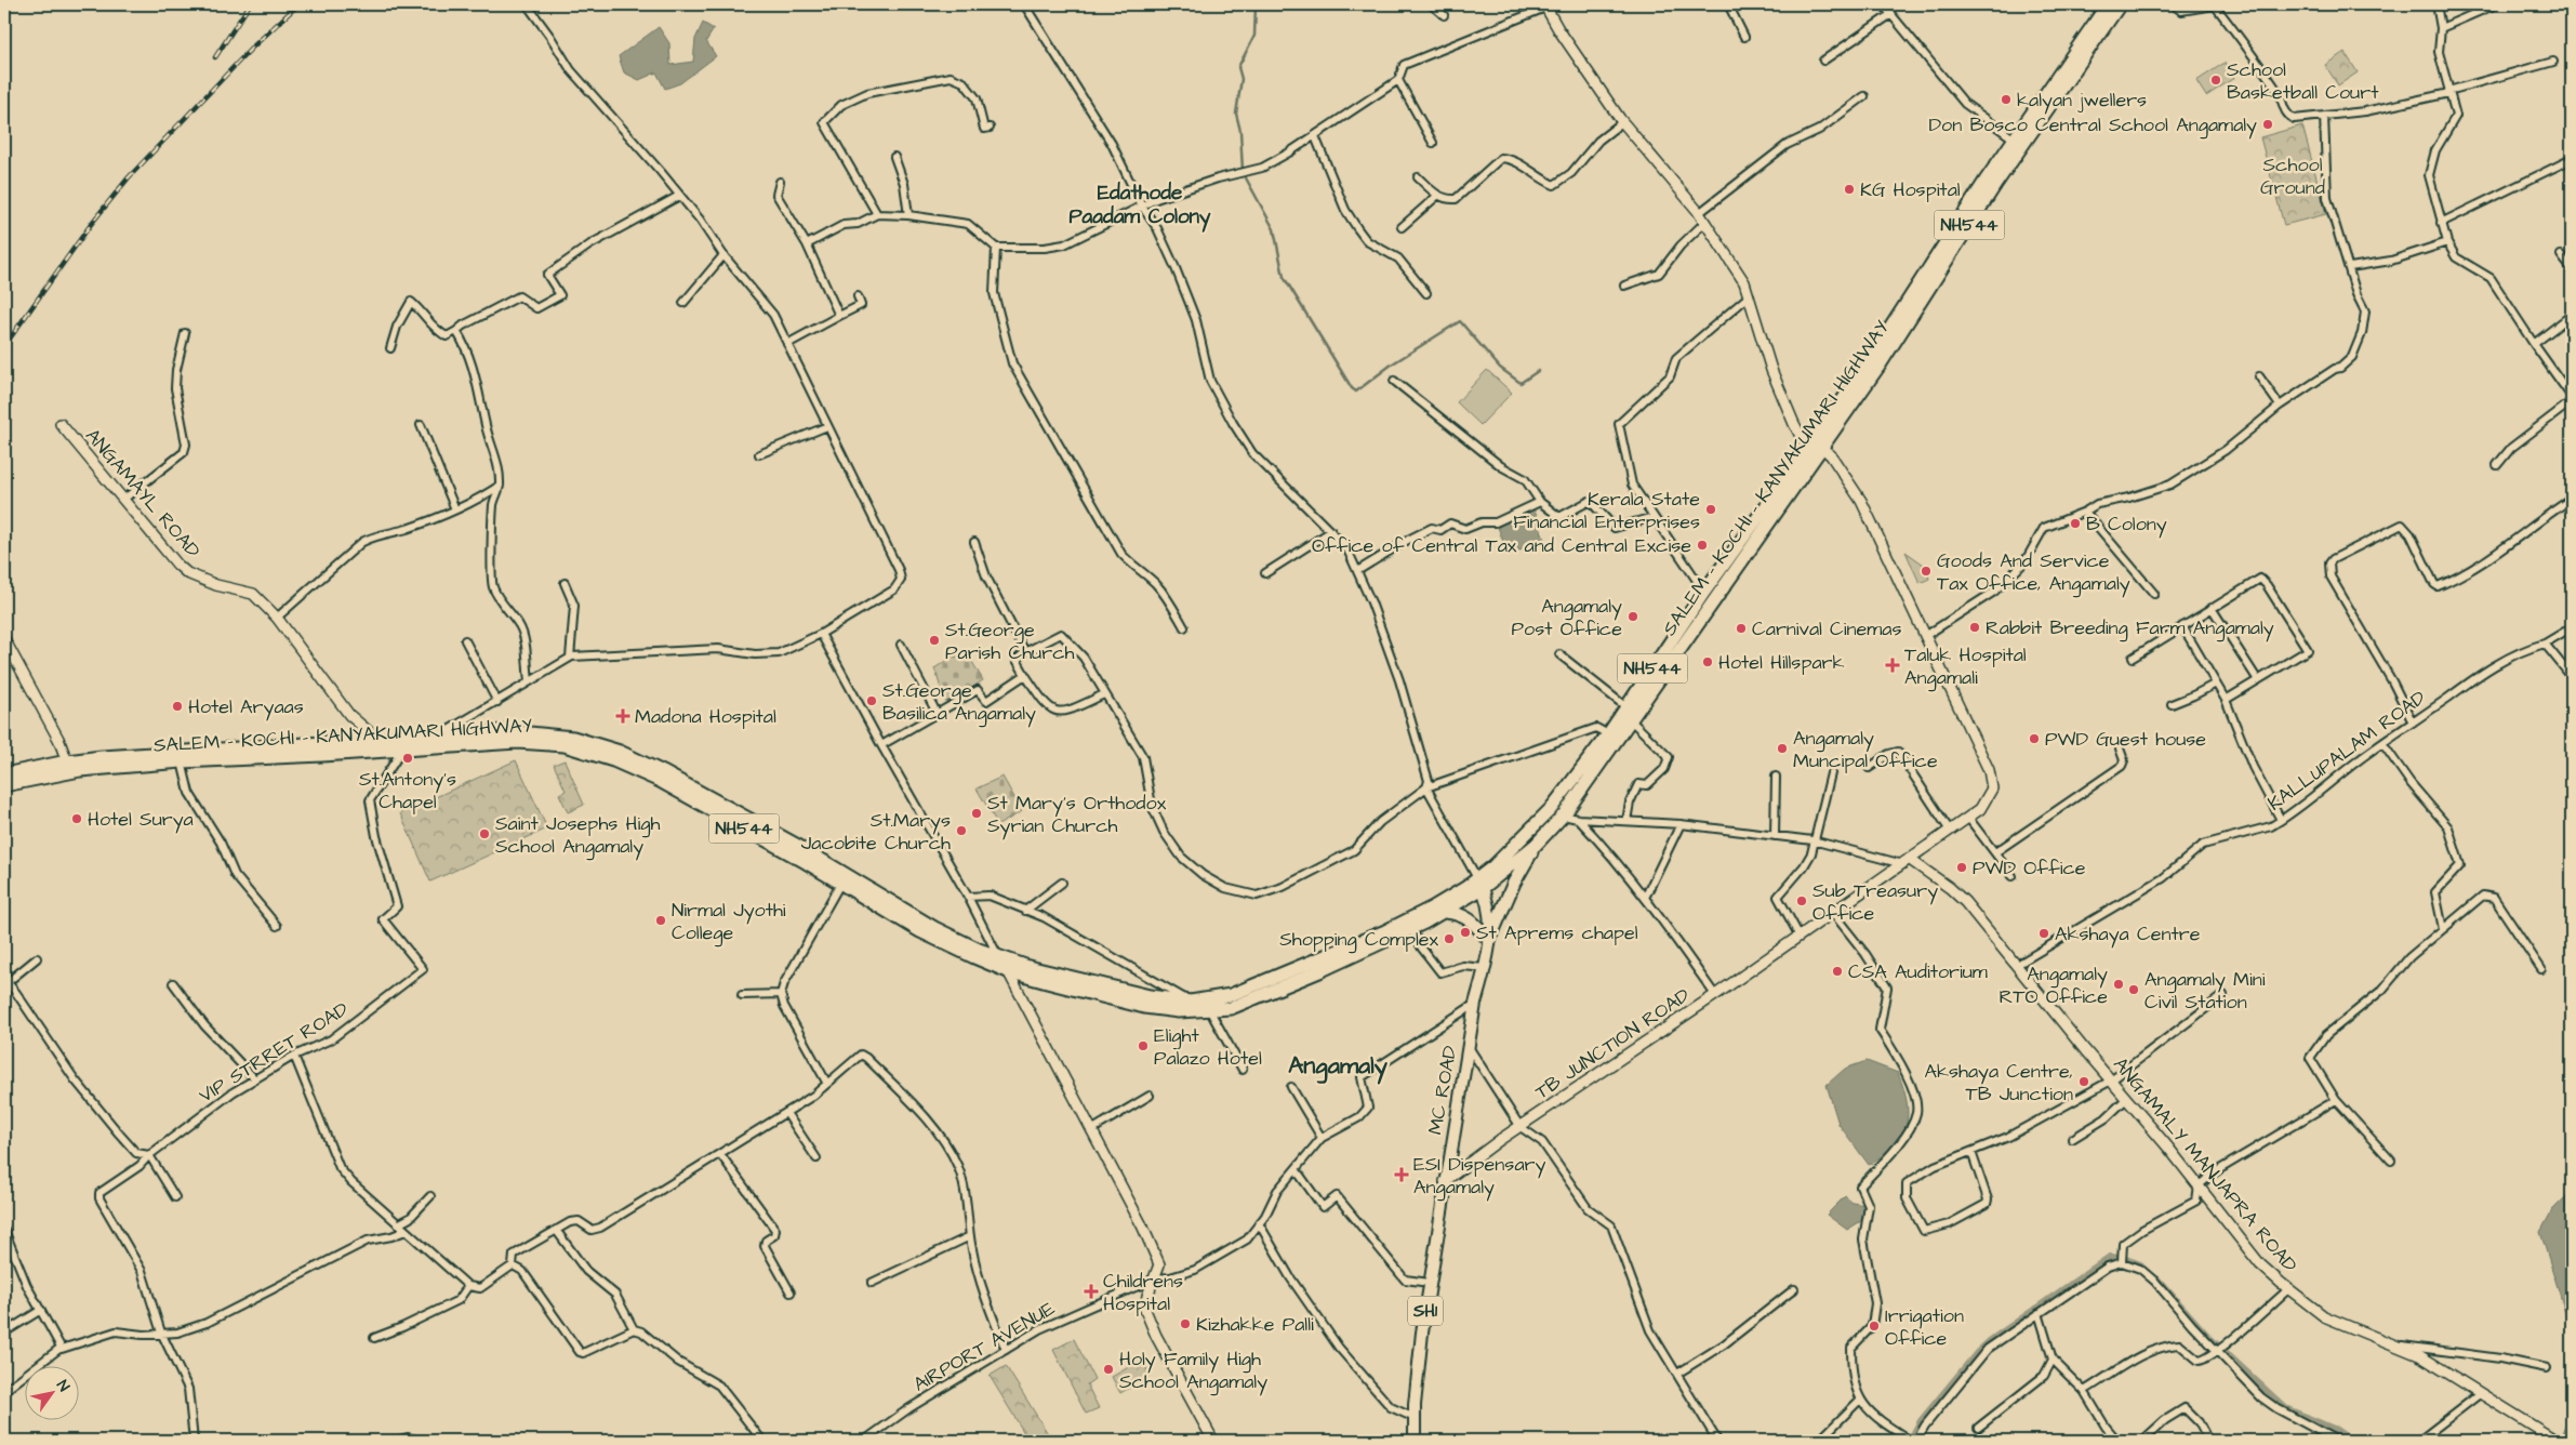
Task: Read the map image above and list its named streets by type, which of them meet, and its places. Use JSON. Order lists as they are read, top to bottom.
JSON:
{
  "streets": {
    "highway": ["NH544", "SALEM - KOCHI - KANYAKUMARI HIGHWAY", "SH1"],
    "main road": [
      "ANGAMAYL ROAD",
      "TB JUNCTION ROAD",
      "MC ROAD",
      "ANGAMALY MANJAPRA ROAD"
    ],
    "street": ["KALLUPALAM ROAD", "VIP STRRET ROAD", "AIRPORT AVENUE"]
  },
  "crossings": [
    ["SALEM - KOCHI - KANYAKUMARI HIGHWAY", "ANGAMAYL ROAD"],
    ["SALEM - KOCHI - KANYAKUMARI HIGHWAY", "TB JUNCTION ROAD"],
    ["SALEM - KOCHI - KANYAKUMARI HIGHWAY", "VIP STRRET ROAD"],
    ["SALEM - KOCHI - KANYAKUMARI HIGHWAY", "MC ROAD"],
    ["SALEM - KOCHI - KANYAKUMARI HIGHWAY", "SH1"],
    ["KALLUPALAM ROAD", "ANGAMALY MANJAPRA ROAD"],
    ["TB JUNCTION ROAD", "MC ROAD"],
    ["TB JUNCTION ROAD", "ANGAMALY MANJAPRA ROAD"],
    ["MC ROAD", "SH1"]
  ],
  "districts": ["Edathode Paadam Colony", "Angamaly"],
  "parks": ["School Ground"],
  "places": {
    "other": [
      "School Basketball Court",
      "kalyan jwellers",
      "Don Bosco Central School Angamaly",
      "KG Hospital",
      "Kerala State Financial Enterprises",
      "B Colony",
      "Office of Central Tax and Central Excise",
      "Goods And Service Tax Office, Angamaly",
      "Angamaly Post Office",
      "Rabbit Breeding Farm Angamaly",
      "Carnival Cinemas",
      "St.George Parish Church",
      "Hotel Hillspark",
      "St.George Basilica Angamaly",
      "Hotel Aryaas",
      "PWD Guest house",
      "Angamaly Muncipal Office",
      "St.Antony's Chapel",
      "St Mary's Orthodox Syrian Church",
      "Hotel Surya",
      "St.Marys Jacobite Church",
      "Saint Josephs High School Angamaly",
      "PWD Office",
      "Sub Treasury Office",
      "Nirmal Jyothi College",
      "St Aprems chapel",
      "Akshaya Centre",
      "Shopping Complex",
      "CSA Auditorium",
      "Angamaly RTO Office",
      "Angamaly Mini Civil Station",
      "Elight Palazo Hotel",
      "Akshaya Centre, TB Junction",
      "Kizhakke Palli",
      "Irrigation Office",
      "Holy Family High School Angamaly"
    ],
    "health": [
      "Taluk Hospital Angamali",
      "Madona Hospital",
      "ESI Dispensary Angamaly",
      "Childrens Hospital"
    ]
  },
  "north": "top right"
}
